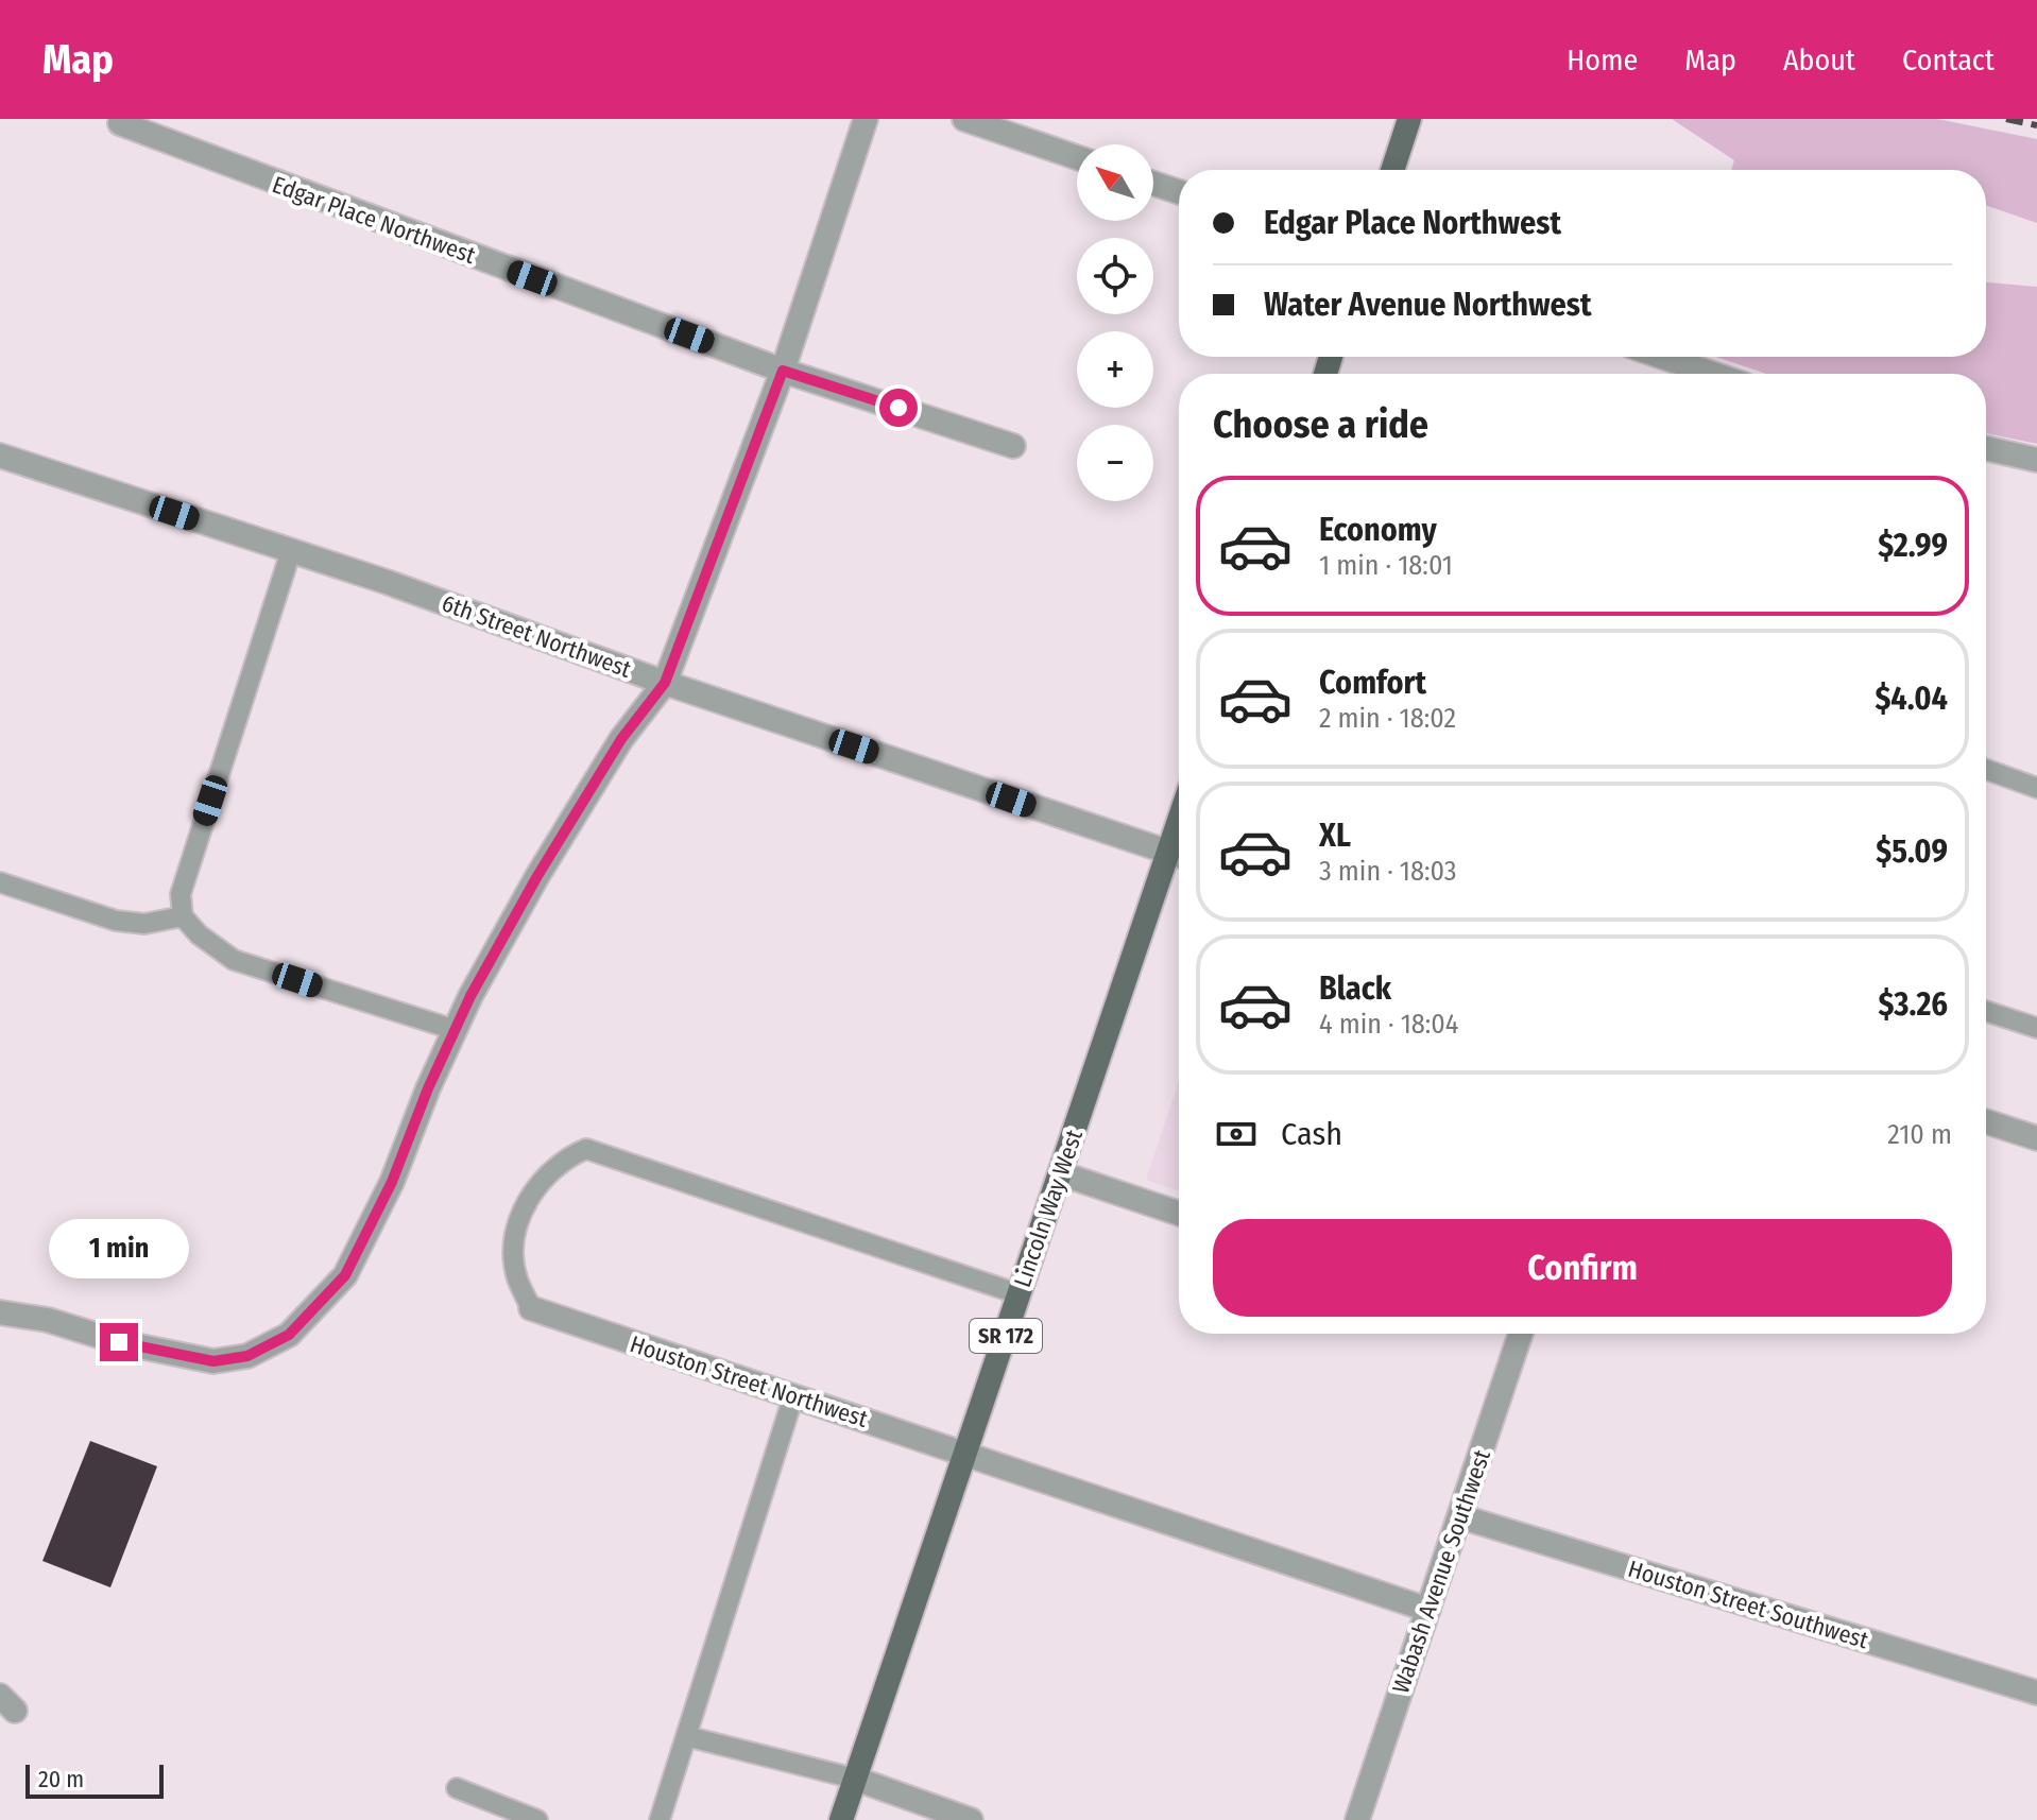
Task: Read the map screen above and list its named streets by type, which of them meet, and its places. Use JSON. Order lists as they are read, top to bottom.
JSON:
{
  "streets": {
    "main road": ["Lincoln Way West", "SR 172"],
    "street": [
      "Edgar Place Northwest",
      "6th Street Northwest",
      "Houston Street Northwest",
      "Wabash Avenue Southwest",
      "Houston Street Southwest"
    ]
  },
  "crossings": [
    ["6th Street Northwest", "Lincoln Way West"],
    ["Lincoln Way West", "Houston Street Northwest"],
    ["Wabash Avenue Southwest", "Houston Street Southwest"]
  ],
  "scale_bar": "20 m",
  "north": "top left",
  "page": {
    "header": "Map",
    "nav": [
      "Home",
      "Map",
      "About",
      "Contact"
    ],
    "map_buttons": ["+", "−"],
    "banner": ["Edgar Place Northwest", "Water Avenue Northwest"],
    "heading": "Choose a ride",
    "list": [
      {
        "name": "Economy",
        "note": "1 min · 18:01",
        "value": "$2.99"
      },
      {
        "name": "Comfort",
        "note": "2 min · 18:02",
        "value": "$4.04"
      },
      {
        "name": "XL",
        "note": "3 min · 18:03",
        "value": "$5.09"
      },
      {
        "name": "Black",
        "note": "4 min · 18:04",
        "value": "$3.26"
      }
    ],
    "pay": ["Cash", "210 m"],
    "buttons": "Confirm",
    "bubble": "1 min",
    "scale": "20 m"
  }
}
